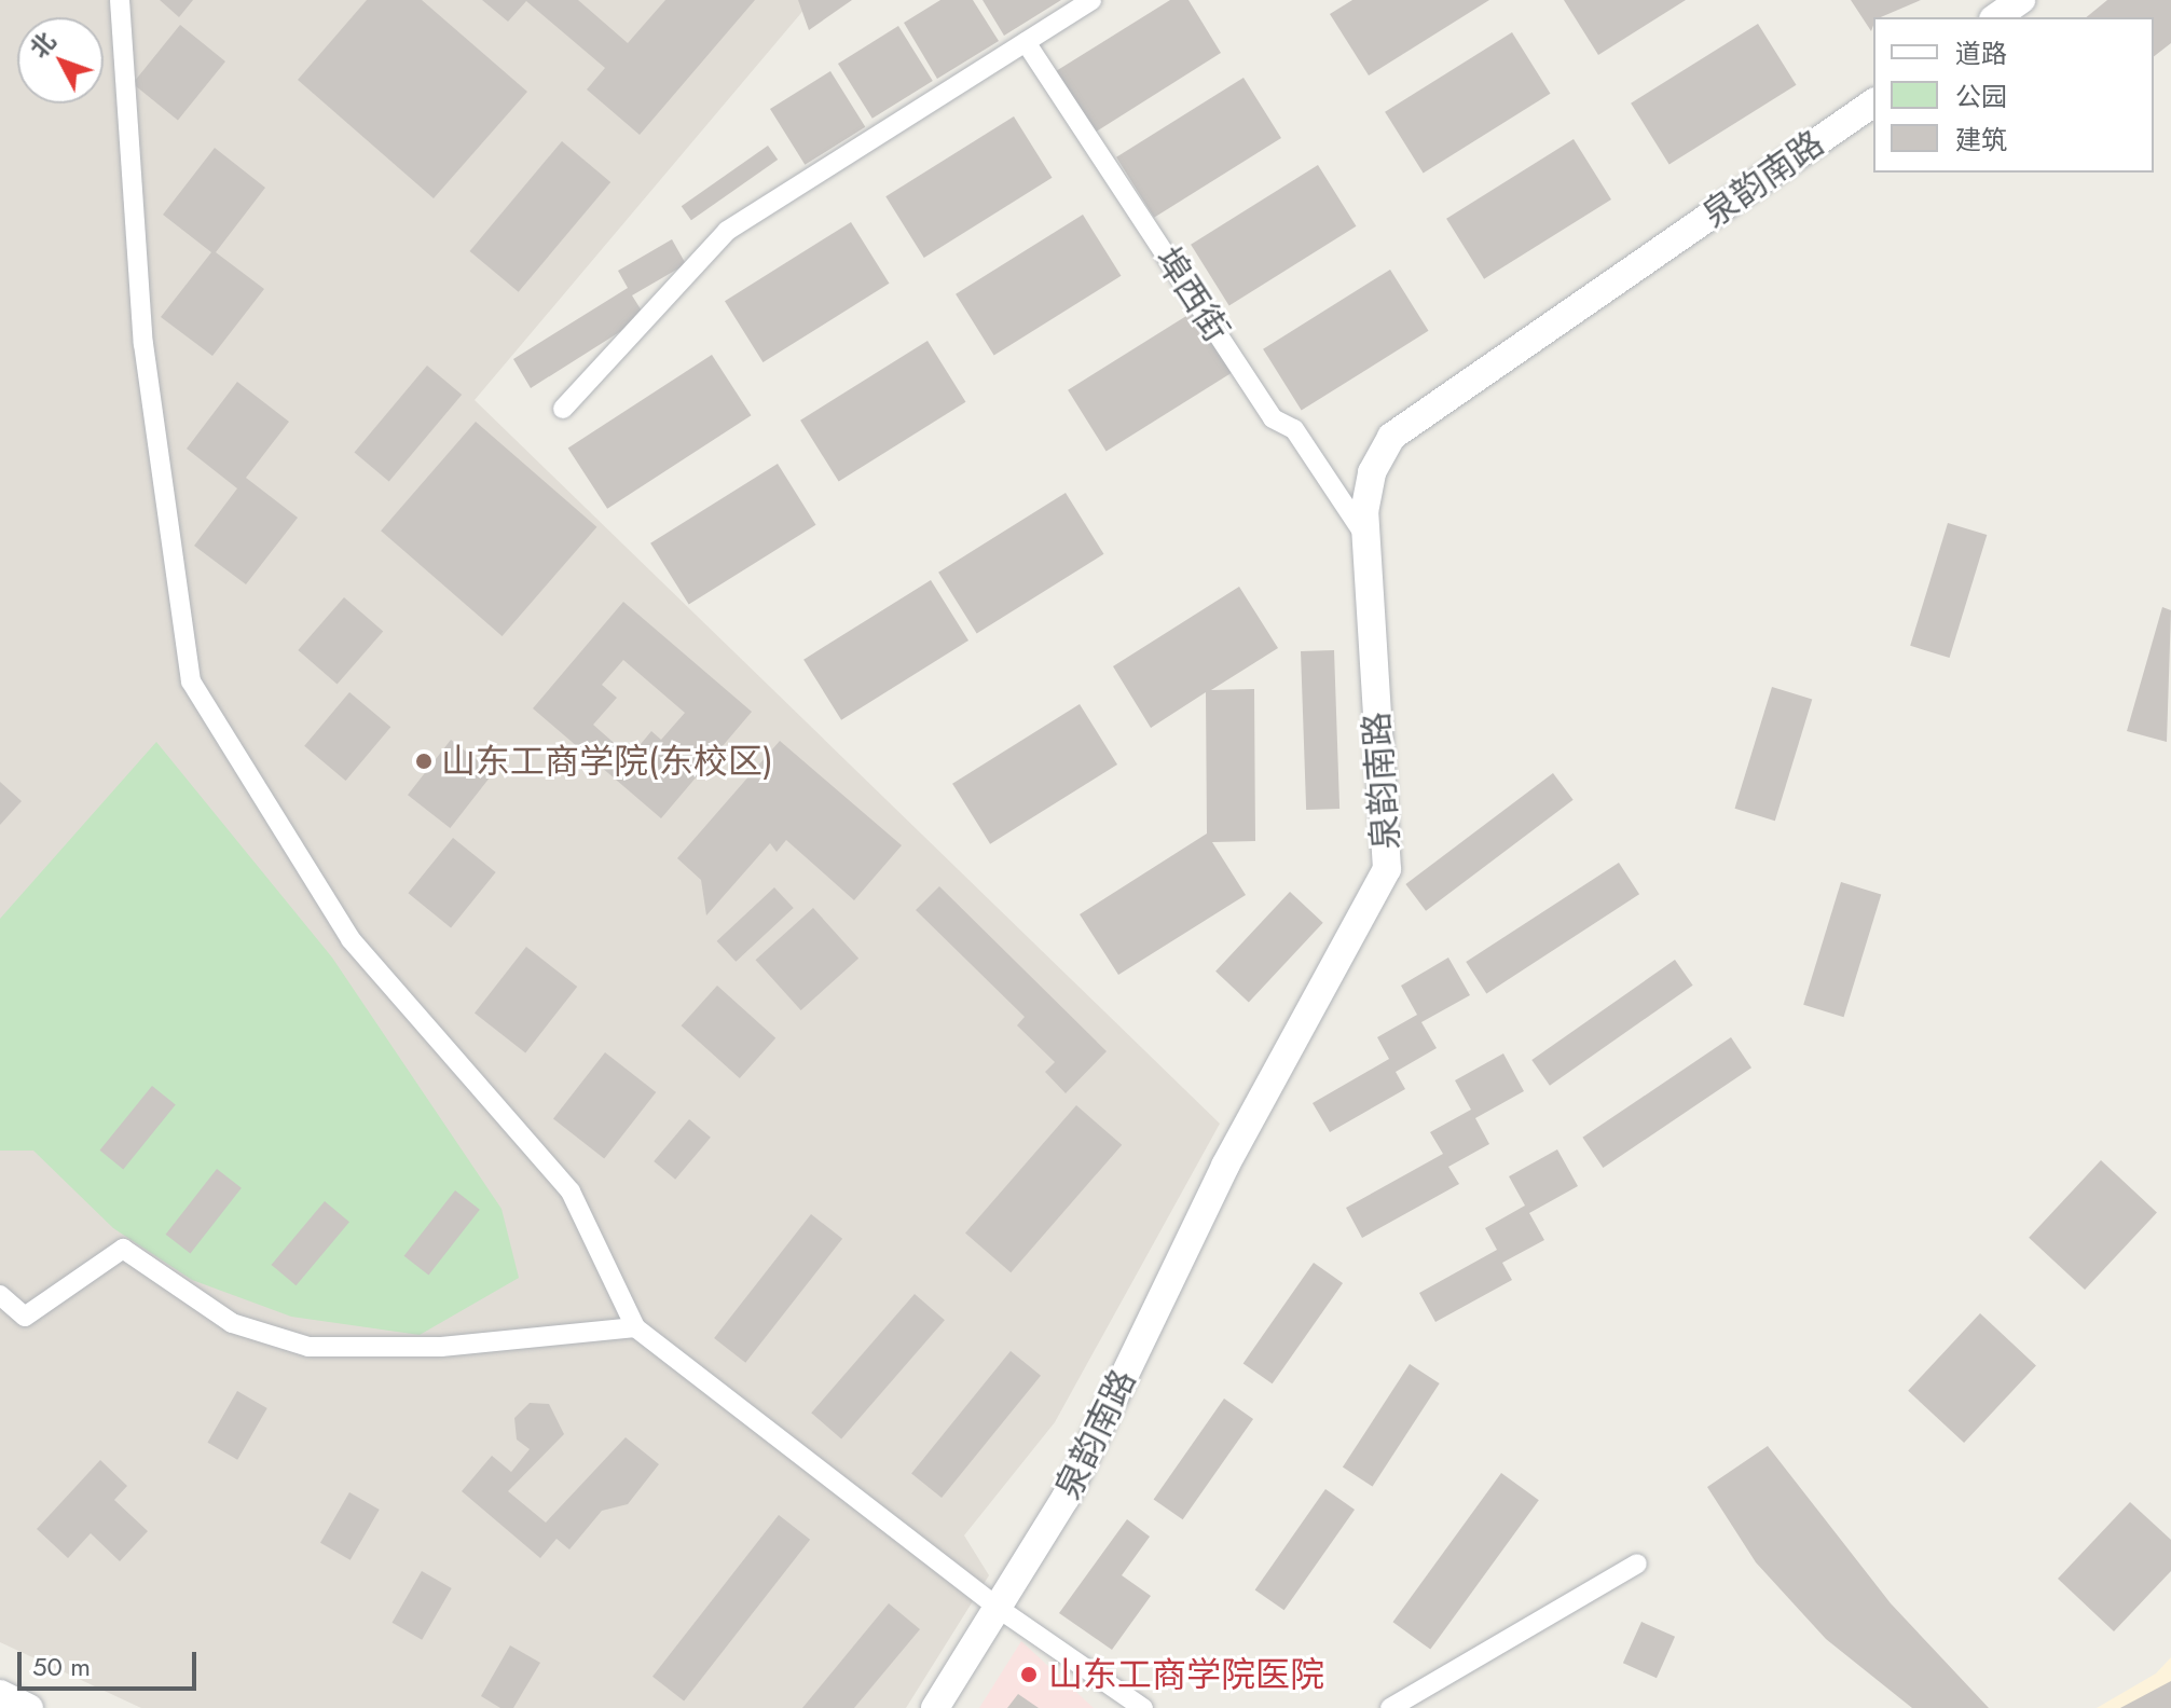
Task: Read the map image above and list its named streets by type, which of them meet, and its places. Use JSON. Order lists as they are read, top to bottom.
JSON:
{
  "streets": {
    "street": ["泉韵南路", "埠西街"]
  },
  "crossings": [
    ["泉韵南路", "埠西街"]
  ],
  "places": ["山东工商学院(东校区)", "山东工商学院医院"],
  "legend": ["道路", "公园", "建筑"],
  "scale_bar": "50 m",
  "north": "top left"
}
